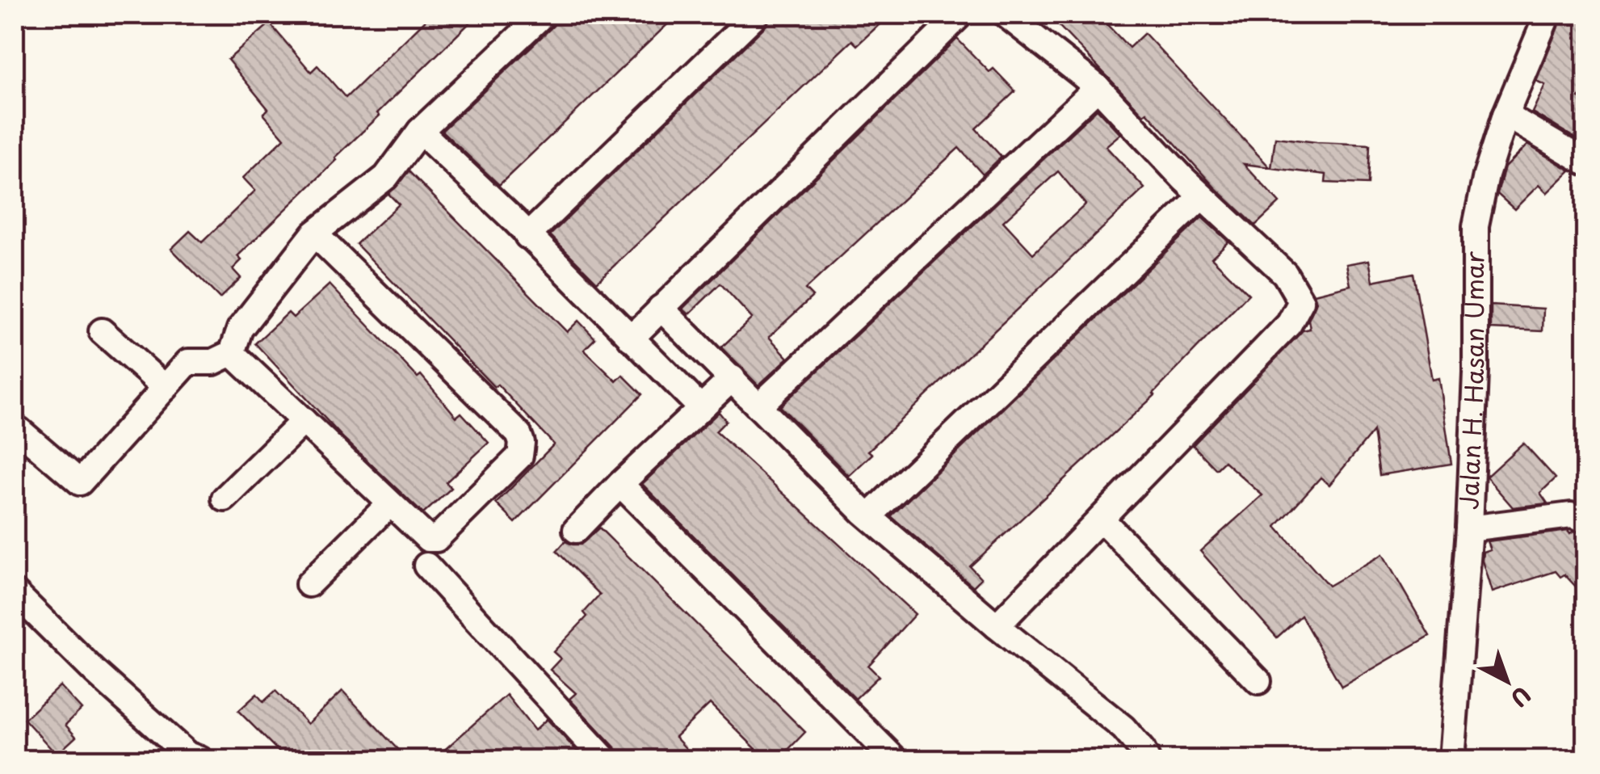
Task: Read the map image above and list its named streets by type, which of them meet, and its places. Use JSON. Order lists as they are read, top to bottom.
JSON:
{
  "streets": {
    "street": ["Jalan H. Hasan Umar"]
  },
  "north": "bottom right"
}
